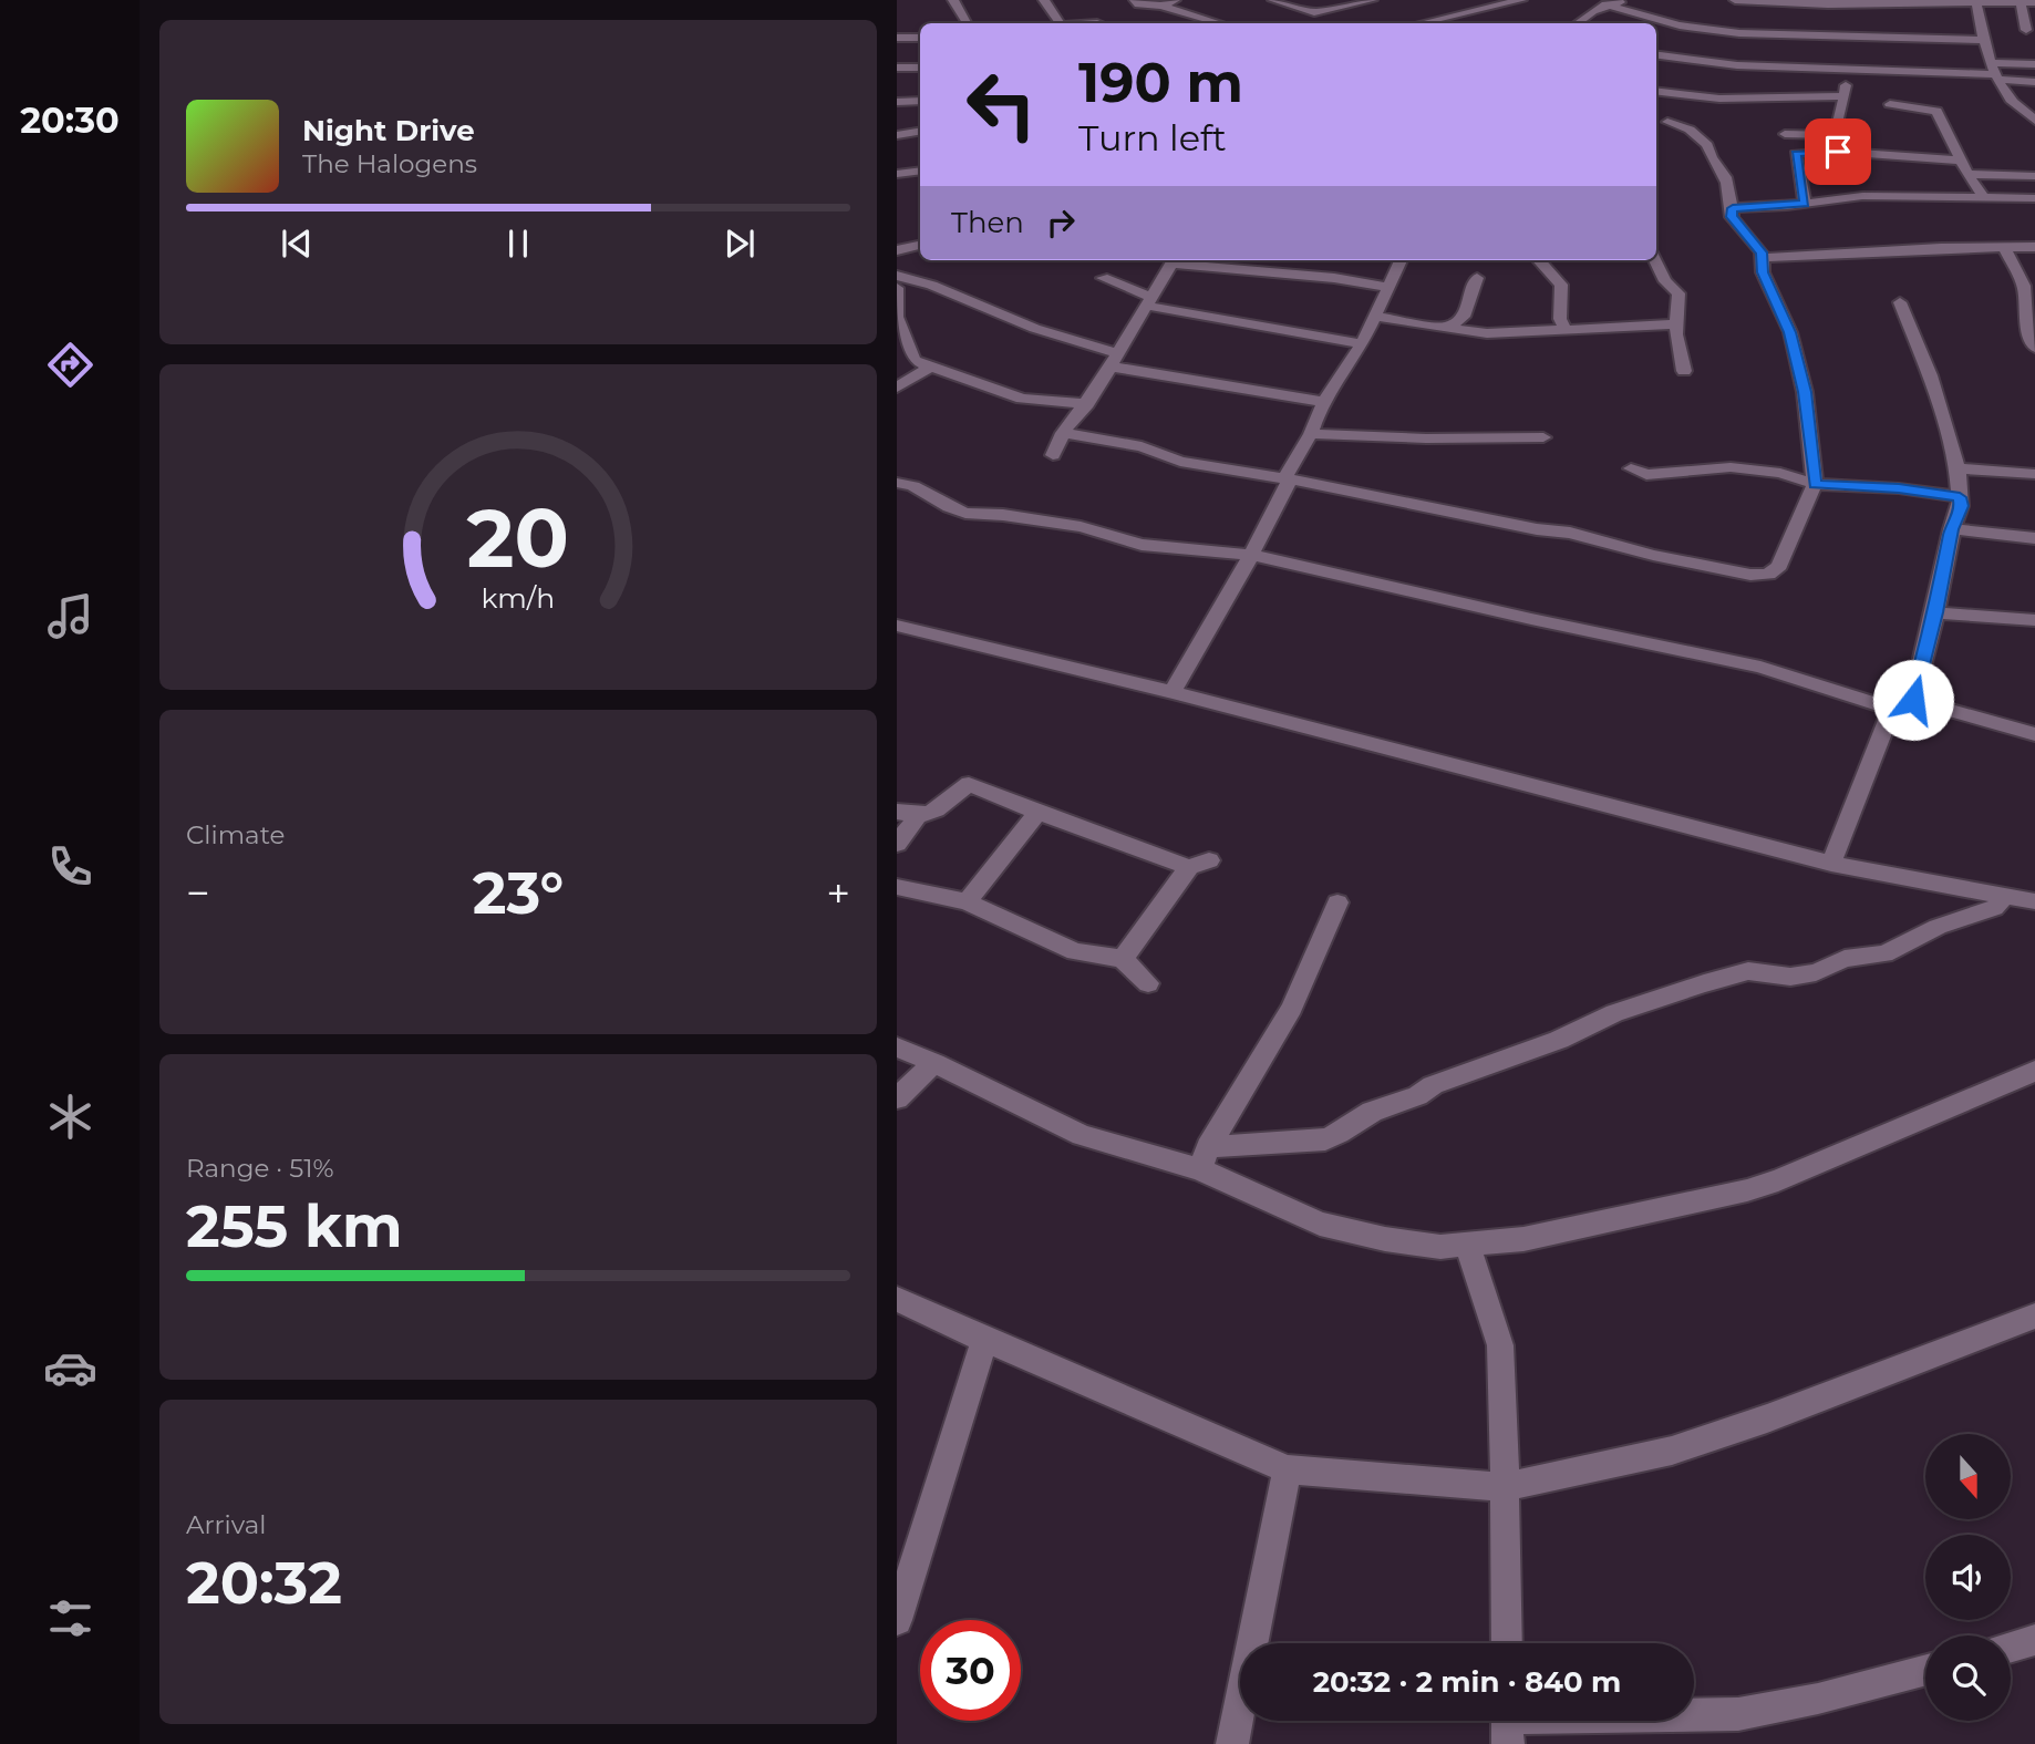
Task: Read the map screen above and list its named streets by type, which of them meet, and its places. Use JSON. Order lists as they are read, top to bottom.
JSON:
{
  "north": "bottom",
  "page": {
    "tabs": "20:30",
    "turn": ["190 m", "Turn left"],
    "song": ["Night Drive", "The Halogens"],
    "then": "Then",
    "tile": [
      "Climate",
      ["Range · 51%", "255 km"],
      ["Arrival", "20:32"]
    ],
    "heat": ["−", "23°", "+"],
    "limit": "30",
    "trip": "20:32 · 2 min · 840 m",
    "gauge": ["20", "km/h"]
  }
}
